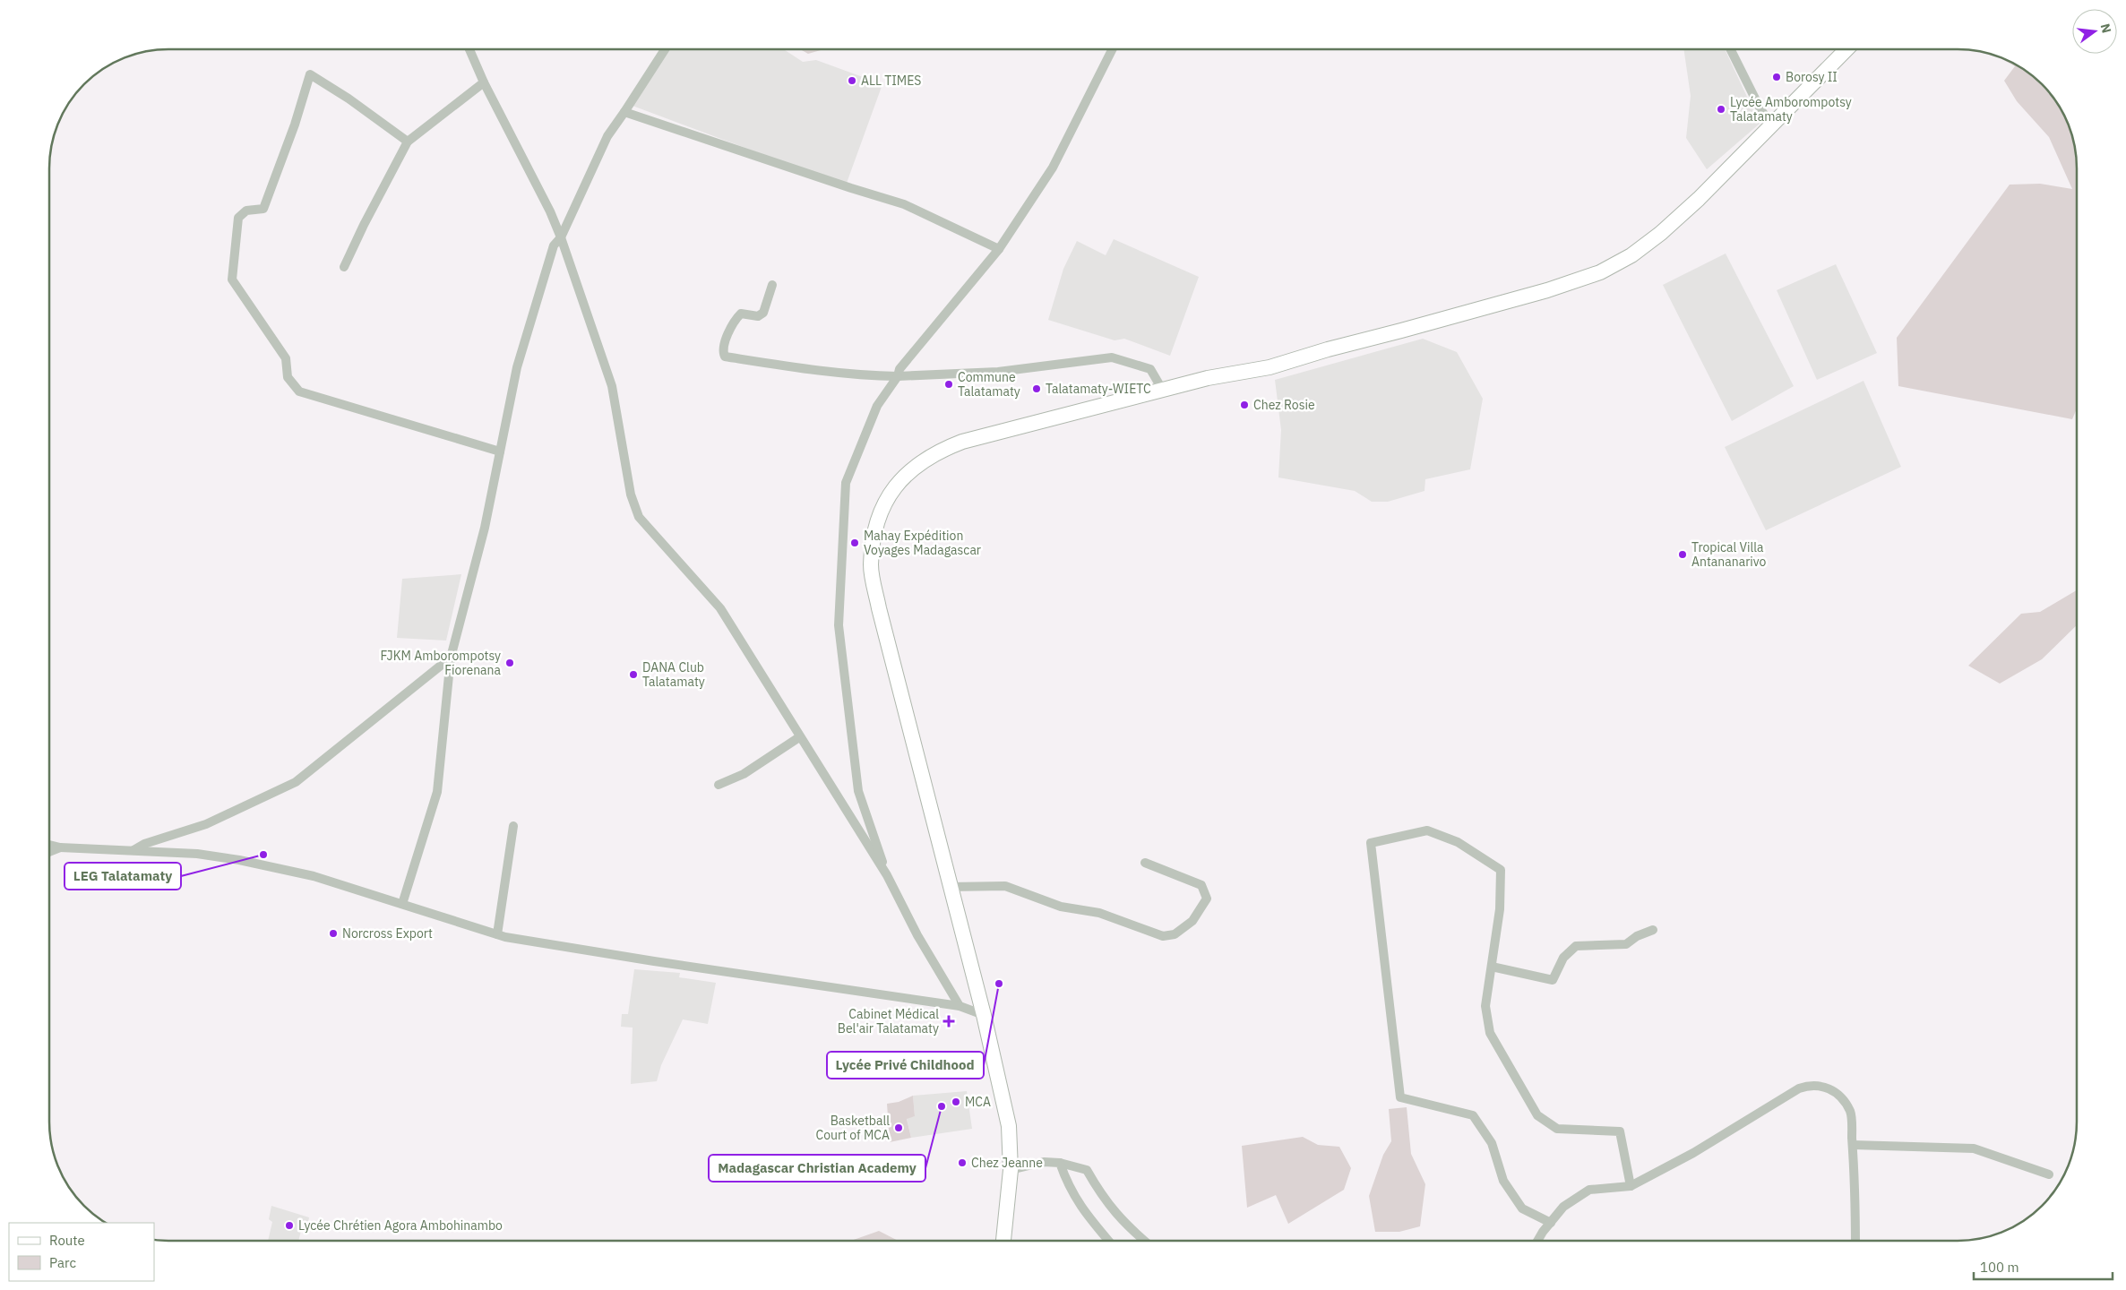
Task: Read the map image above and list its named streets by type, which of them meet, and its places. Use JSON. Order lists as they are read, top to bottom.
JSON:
{
  "places": {
    "other": [
      "Borosy II",
      "ALL TIMES",
      "Lycée Amborompotsy Talatamaty",
      "Commune Talatamaty",
      "Talatamaty-WIETC",
      "Chez Rosie",
      "Mahay Expédition Voyages Madagascar",
      "Tropical Villa Antananarivo",
      "FJKM Amborompotsy Fiorenana",
      "DANA Club Talatamaty",
      "LEG Talatamaty",
      "Norcross Export",
      "Lycée Privé Childhood",
      "MCA",
      "Madagascar Christian Academy",
      "Basketball Court of MCA",
      "Chez Jeanne",
      "Lycée Chrétien Agora Ambohinambo"
    ],
    "health": ["Cabinet Médical Bel'air Talatamaty"]
  },
  "legend": ["Route", "Parc"],
  "scale_bar": "100 m",
  "north": "right"
}
